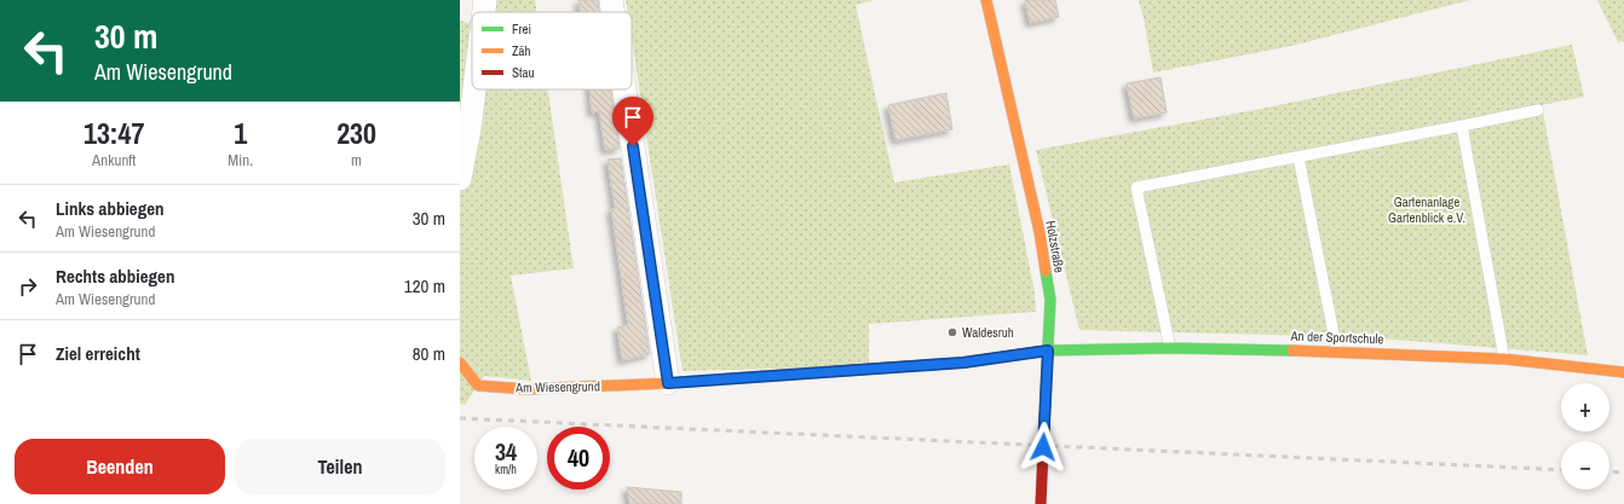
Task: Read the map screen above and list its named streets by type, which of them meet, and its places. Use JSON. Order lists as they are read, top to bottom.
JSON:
{
  "streets": {
    "street": ["Holzstraße", "An der Sportschule", "Am Wiesengrund"]
  },
  "crossings": [
    ["Holzstraße", "An der Sportschule"],
    ["Holzstraße", "Am Wiesengrund"],
    ["An der Sportschule", "Am Wiesengrund"]
  ],
  "parks": ["Gartenanlage Gartenblick e.V."],
  "places": ["Waldesruh"],
  "legend": ["Frei", "Zäh", "Stau"],
  "page": {
    "turn": ["30 m", "Am Wiesengrund"],
    "eta": [
      "13:47",
      "Ankunft",
      "1",
      "Min.",
      "230",
      "m"
    ],
    "list": [
      {
        "name": "Links abbiegen",
        "note": "Am Wiesengrund",
        "value": "30 m"
      },
      {
        "name": "Rechts abbiegen",
        "note": "Am Wiesengrund",
        "value": "120 m"
      },
      {
        "name": "Ziel erreicht",
        "value": "80 m"
      }
    ],
    "map_buttons": ["+", "−"],
    "speed": "34 km/h",
    "limit": "40",
    "buttons": ["Beenden", "Teilen"]
  }
}
